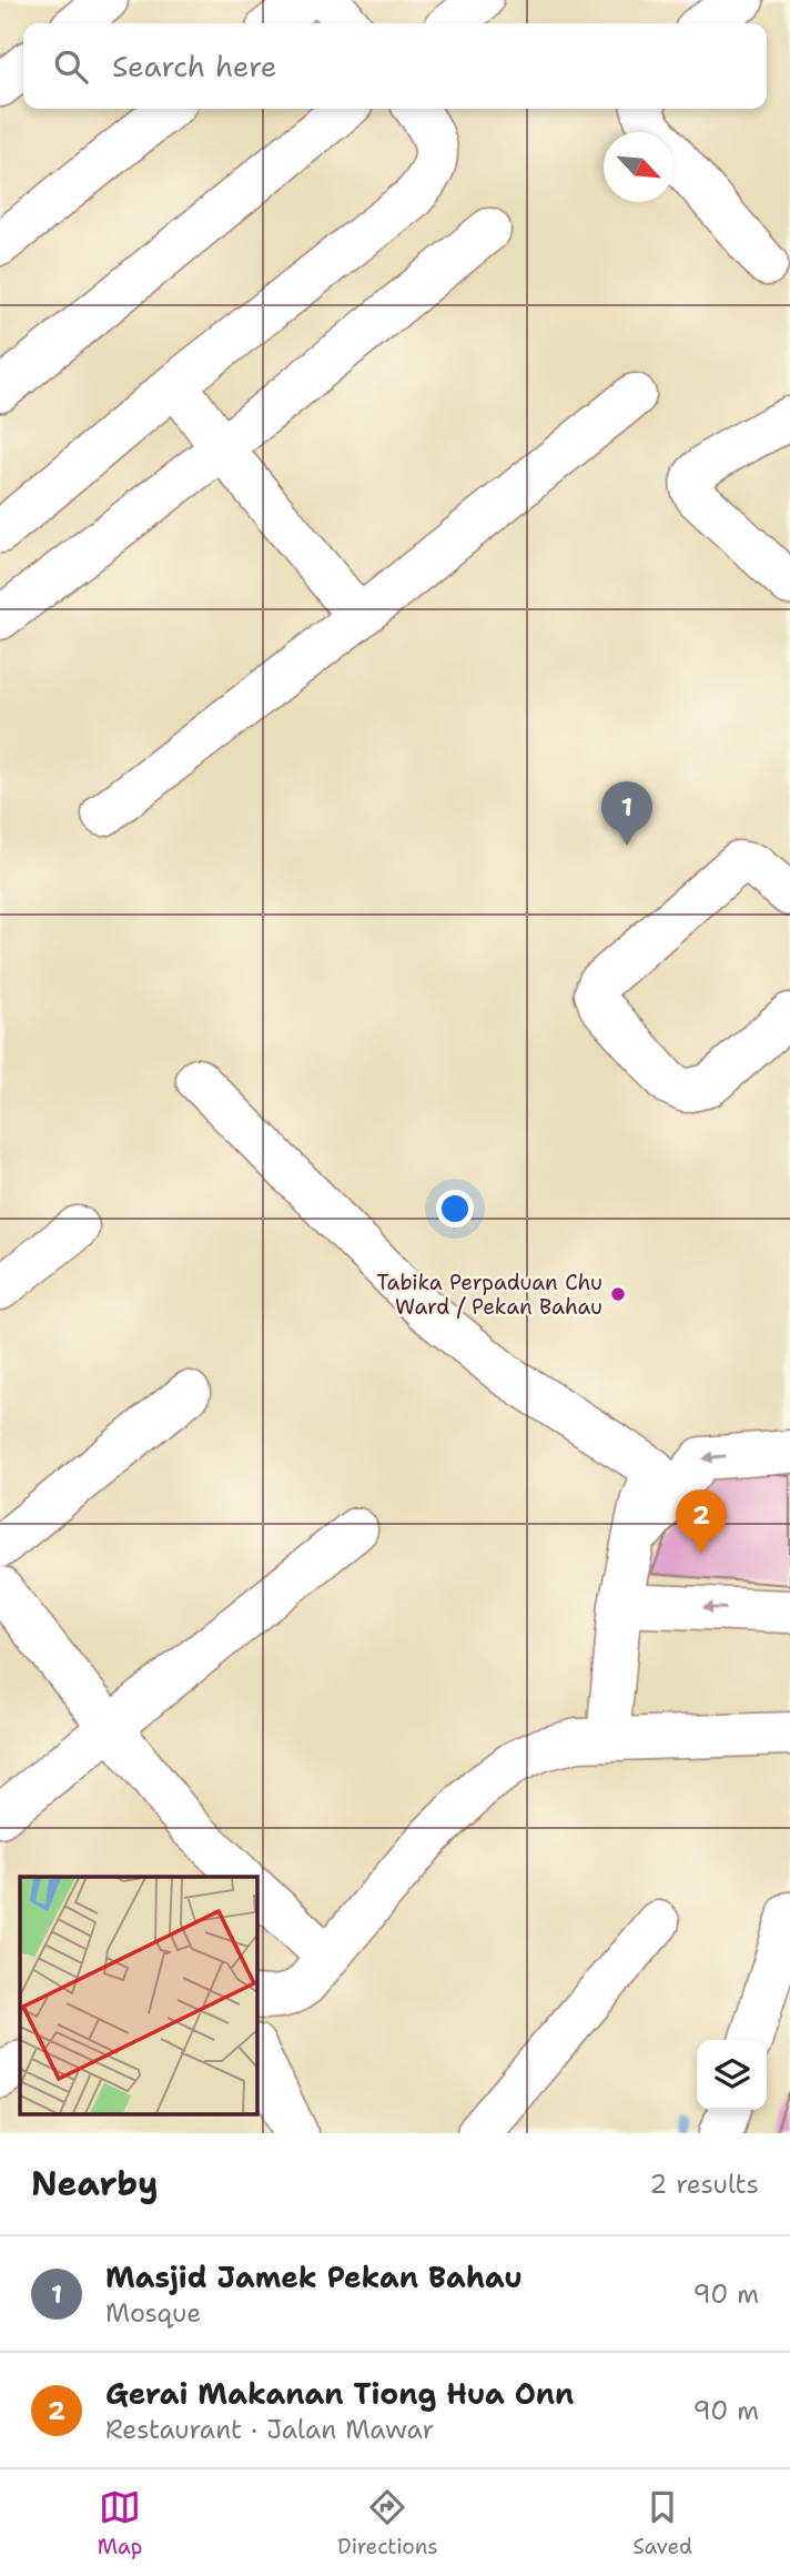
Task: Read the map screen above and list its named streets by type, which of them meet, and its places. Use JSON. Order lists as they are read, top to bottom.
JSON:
{
  "places": ["Tabika Perpaduan Chu Ward / Pekan Bahau"],
  "north": "bottom right",
  "page": {
    "search": "Search here",
    "pins": ["1", "2"],
    "heading": ["Nearby", "2 results"],
    "list": [
      {
        "mark": "1",
        "name": "Masjid Jamek Pekan Bahau",
        "note": "Mosque",
        "value": "90 m"
      },
      {
        "mark": "2",
        "name": "Gerai Makanan Tiong Hua Onn",
        "note": "Restaurant · Jalan Mawar",
        "value": "90 m"
      }
    ],
    "nav": ["Map", "Directions", "Saved"]
  }
}
